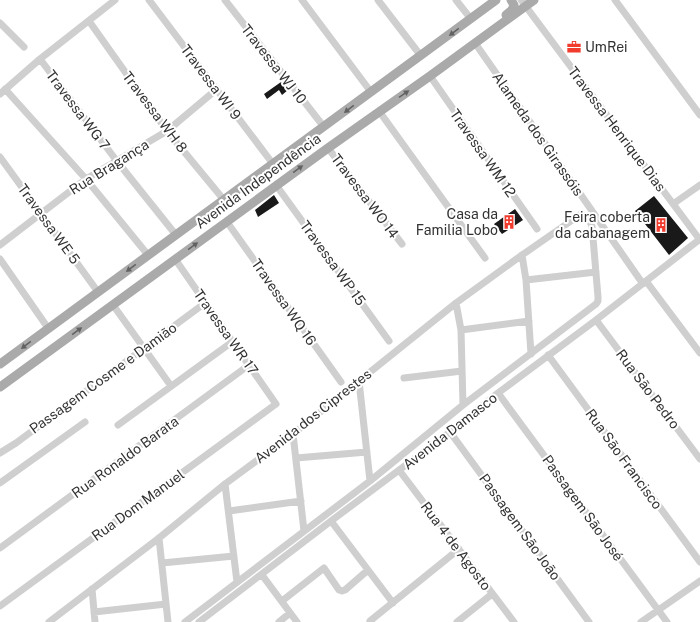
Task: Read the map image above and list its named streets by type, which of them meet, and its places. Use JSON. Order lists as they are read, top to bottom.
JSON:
{
  "streets": {
    "main road": ["Avenida Independência"],
    "street": [
      "Travessa WJ 10",
      "Travessa WI 9",
      "Travessa WG 7",
      "Travessa WH 8",
      "Travessa Henrique Dias",
      "Alameda dos Girassóis",
      "Travessa WM 12",
      "Rua Bragança",
      "Travessa WO 14",
      "Travessa WE 5",
      "Travessa WP 15",
      "Travessa WQ 16",
      "Travessa WR 17",
      "Passagem Cosme e Damião",
      "Rua São Pedro",
      "Avenida dos Ciprestes",
      "Avenida Damasco",
      "Rua Ronaldo Barata",
      "Rua São Francisco",
      "Rua Dom Manuel",
      "Passagem São José",
      "Passagem São João",
      "Rua 4 de Agosto"
    ]
  },
  "crossings": [
    ["Travessa WJ 10", "Avenida Independência"],
    ["Travessa WI 9", "Rua Bragança"],
    ["Travessa WI 9", "Avenida Independência"],
    ["Travessa WG 7", "Rua Bragança"],
    ["Travessa WG 7", "Avenida Independência"],
    ["Travessa WH 8", "Rua Bragança"],
    ["Travessa WH 8", "Avenida Independência"],
    ["Travessa Henrique Dias", "Avenida Independência"],
    ["Travessa Henrique Dias", "Avenida Damasco"],
    ["Alameda dos Girassóis", "Avenida Independência"],
    ["Alameda dos Girassóis", "Avenida Damasco"],
    ["Travessa WM 12", "Avenida Independência"],
    ["Rua Bragança", "Travessa WE 5"],
    ["Avenida Independência", "Travessa WO 14"],
    ["Avenida Independência", "Travessa WE 5"],
    ["Avenida Independência", "Travessa WP 15"],
    ["Avenida Independência", "Travessa WQ 16"],
    ["Avenida Independência", "Travessa WR 17"],
    ["Travessa WR 17", "Passagem Cosme e Damião"],
    ["Travessa WR 17", "Rua Ronaldo Barata"],
    ["Travessa WR 17", "Rua Dom Manuel"],
    ["Rua São Pedro", "Avenida Damasco"],
    ["Avenida dos Ciprestes", "Avenida Damasco"],
    ["Avenida Damasco", "Rua São Francisco"],
    ["Avenida Damasco", "Passagem São José"],
    ["Avenida Damasco", "Passagem São João"],
    ["Avenida Damasco", "Rua 4 de Agosto"]
  ],
  "places": {
    "office": ["UmRei"],
    "building": ["Casa da Familia Lobo", "Feira coberta da cabanagem"]
  }
}
